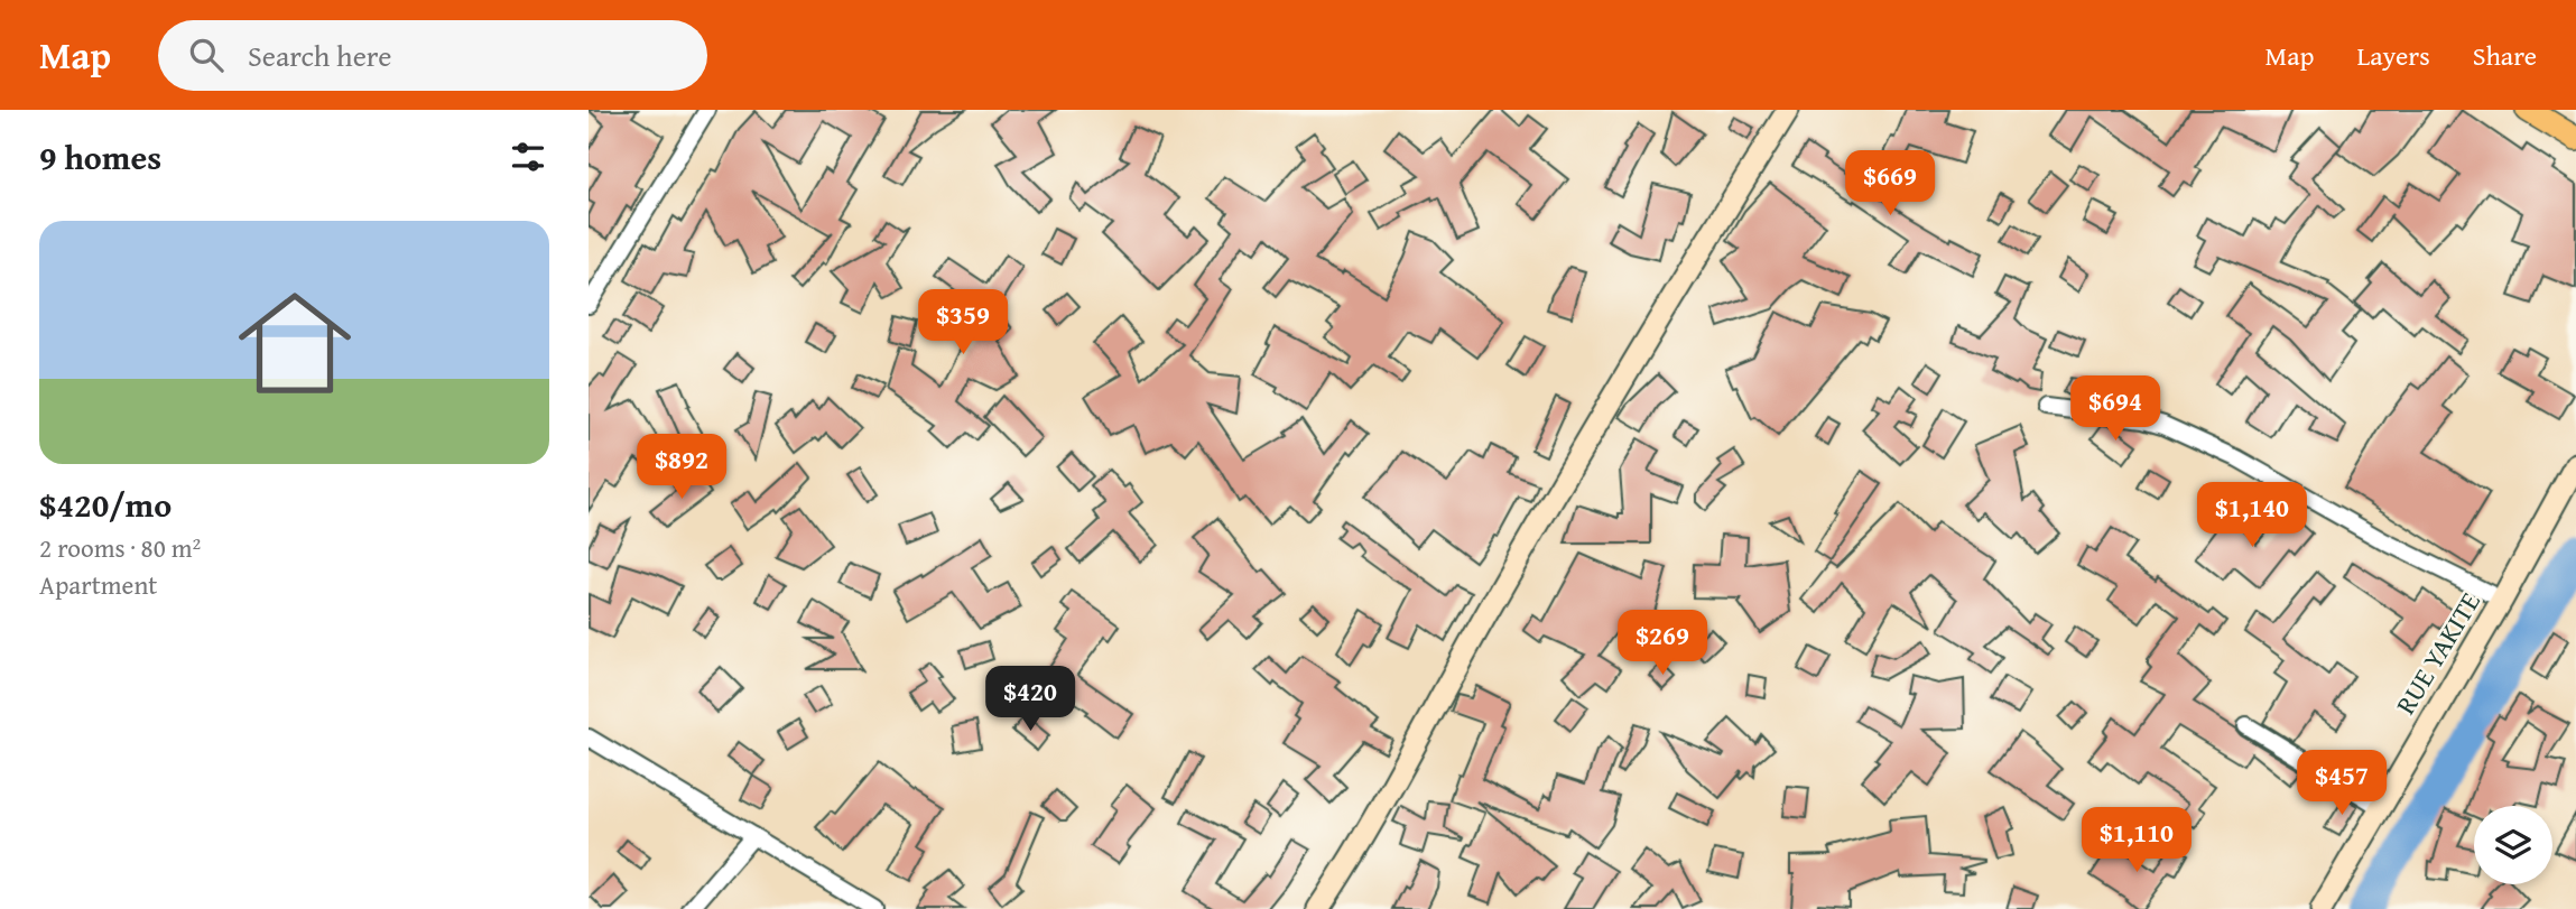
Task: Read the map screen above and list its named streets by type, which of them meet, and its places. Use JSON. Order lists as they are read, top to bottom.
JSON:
{
  "streets": {
    "street": ["RUE YAKITE"]
  },
  "page": {
    "header": "Map",
    "search": "Search here",
    "nav": ["Map", "Layers", "Share"],
    "heading": "9 homes",
    "price": [
      "$669",
      "$359",
      "$694",
      "$892",
      "$1,140",
      "$269",
      "$420",
      "$457",
      "$1,110"
    ],
    "list": [
      {
        "name": "$420/mo",
        "note": "2 rooms · 80 m² · Apartment"
      }
    ]
  }
}
